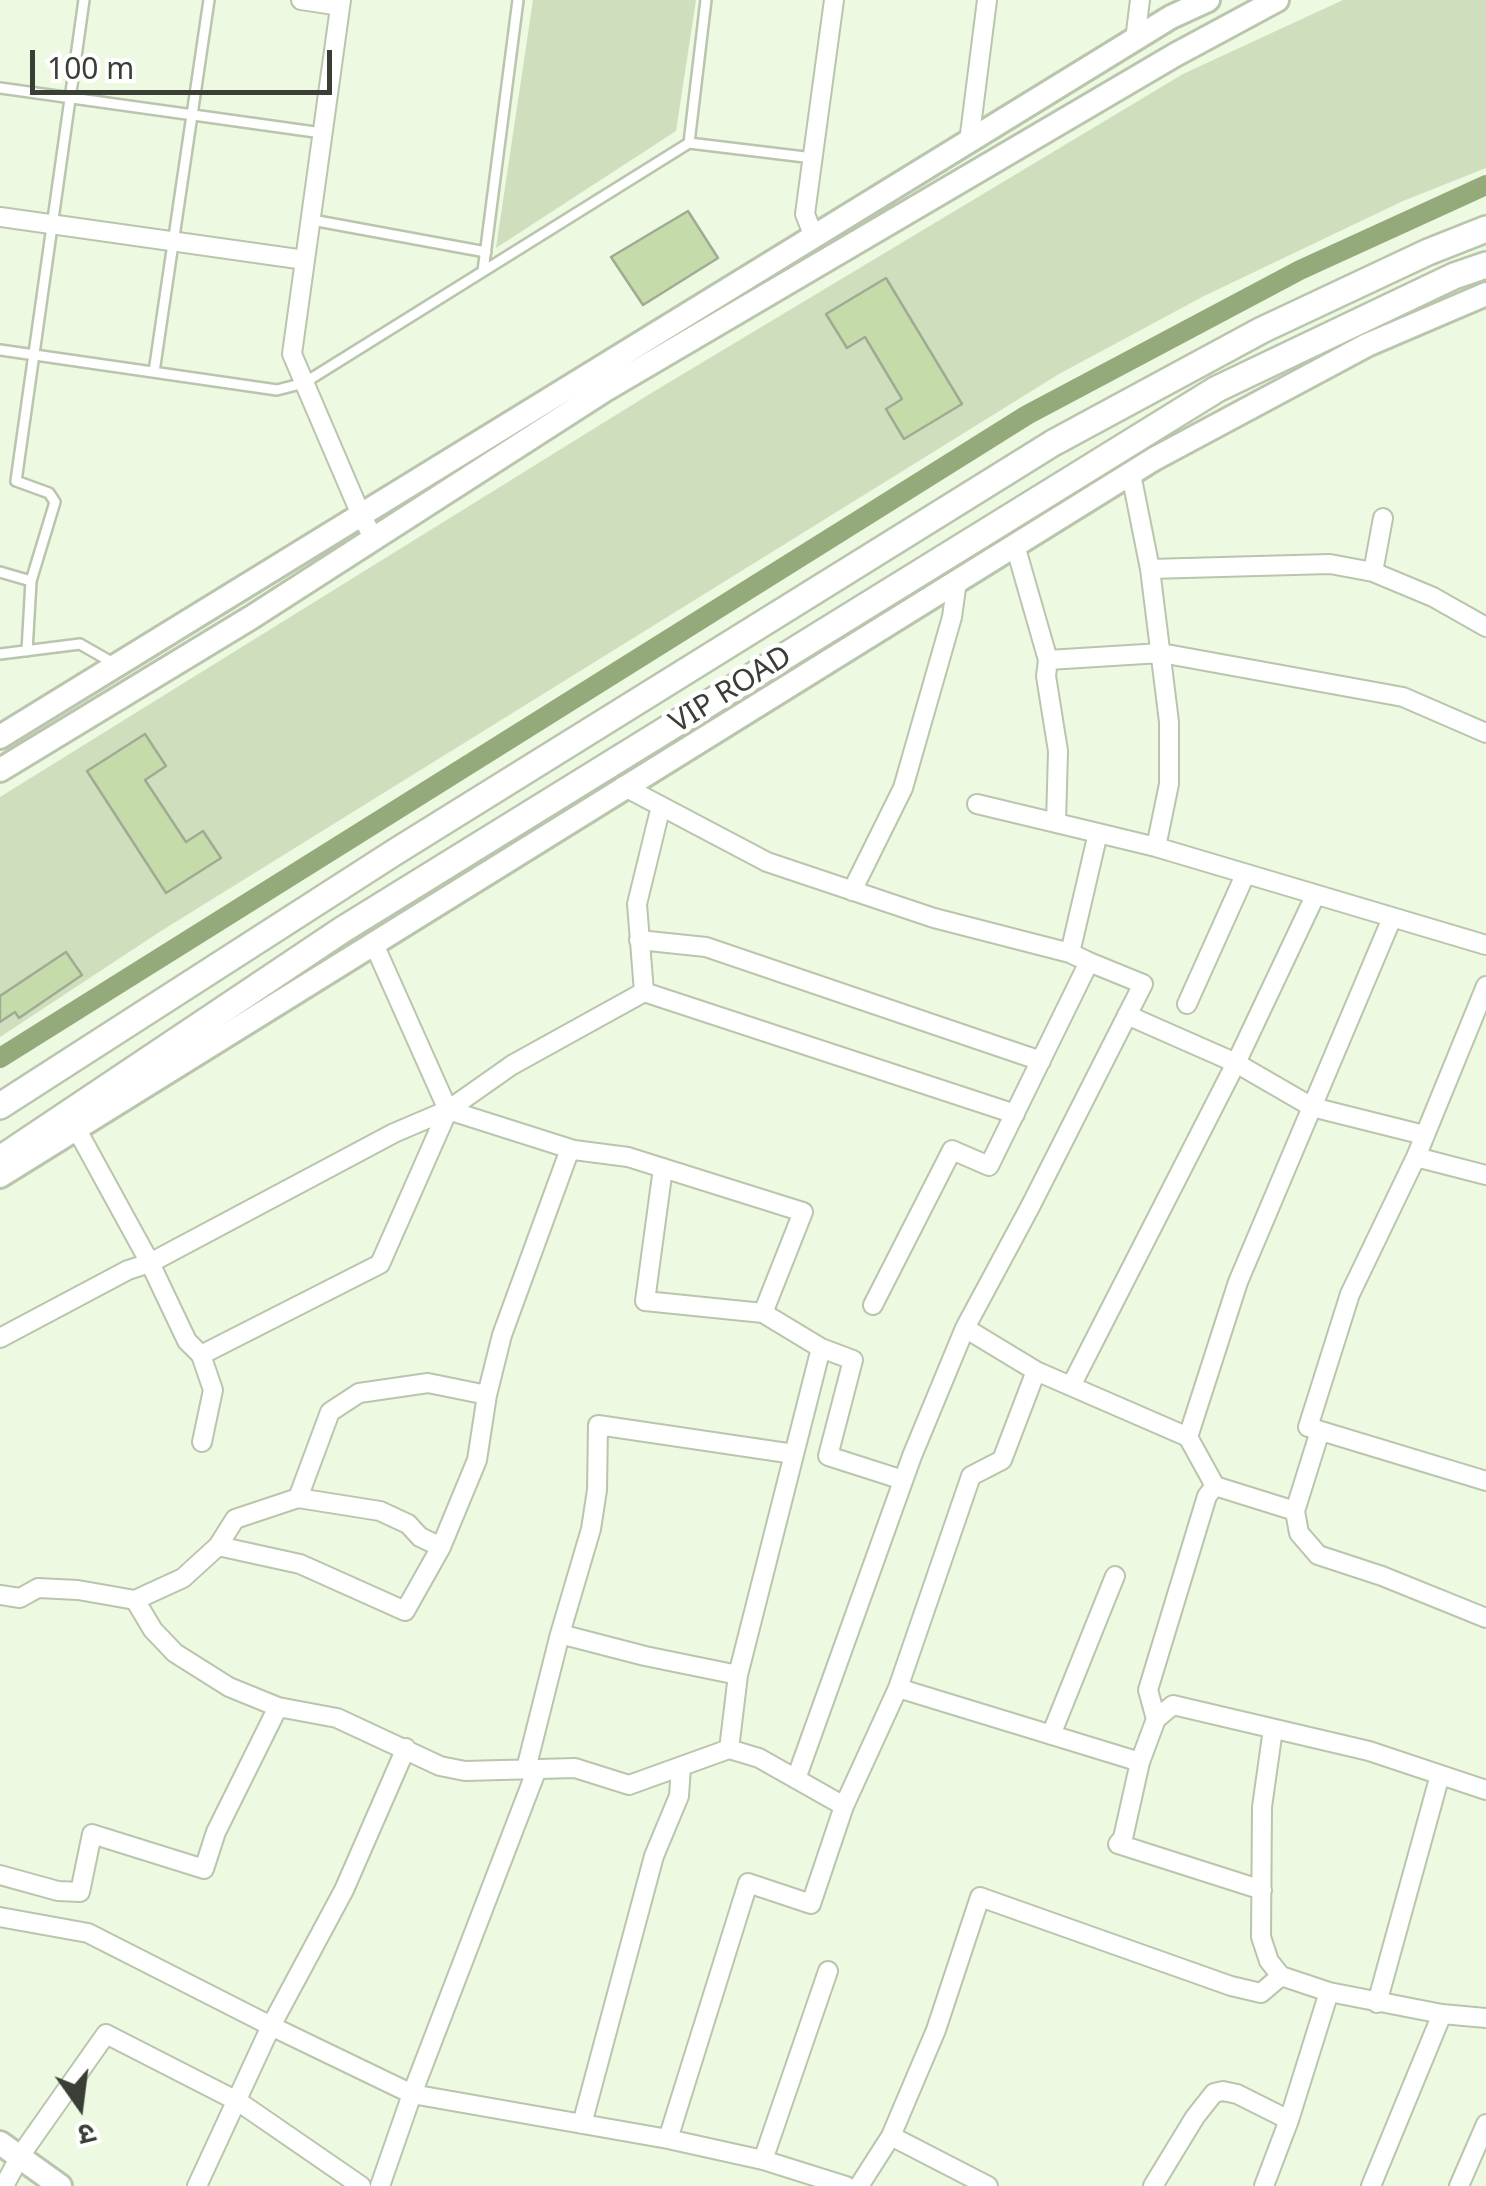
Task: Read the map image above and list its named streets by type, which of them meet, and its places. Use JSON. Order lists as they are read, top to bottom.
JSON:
{
  "streets": {
    "main road": ["VIP ROAD"]
  },
  "scale_bar": "100 m",
  "north": "bottom"
}
